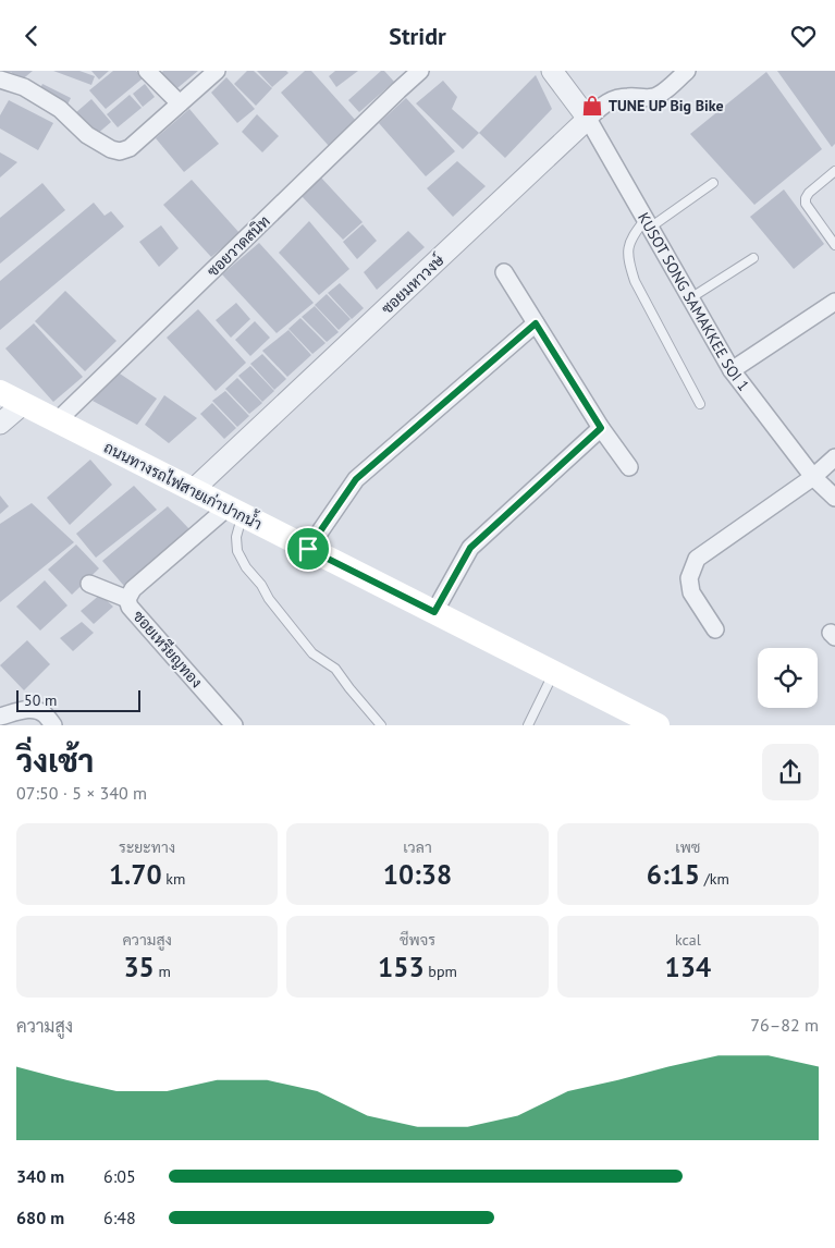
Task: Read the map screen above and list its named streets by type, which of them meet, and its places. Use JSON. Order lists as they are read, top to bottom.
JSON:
{
  "streets": {
    "main road": ["ถนนทางรถไฟสายเก่าปากน้ำ"],
    "street": [
      "ซอยวาดสนิท",
      "ซอยมหาวงษ์",
      "KUSOT SONG SAMAKKEE SOI 1",
      "ซอยเหรียญทอง"
    ]
  },
  "crossings": [
    ["ซอยวาดสนิท", "ถนนทางรถไฟสายเก่าปากน้ำ"],
    ["ซอยมหาวงษ์", "KUSOT SONG SAMAKKEE SOI 1"],
    ["ซอยมหาวงษ์", "ถนนทางรถไฟสายเก่าปากน้ำ"],
    ["ถนนทางรถไฟสายเก่าปากน้ำ", "ซอยเหรียญทอง"]
  ],
  "places": {
    "shop": ["TUNE UP Big Bike"]
  },
  "scale_bar": "50 m",
  "page": {
    "header": "Stridr",
    "scale": "50 m",
    "heading": ["วิ่งเช้า", "07:50 · 5 × 340 m"],
    "stats": [
      ["ระยะทาง", "1.70 km"],
      ["เวลา", "10:38"],
      ["เพซ", "6:15 /km"],
      ["ความสูง", "35 m"],
      ["ชีพจร", "153 bpm"],
      ["kcal", "134"]
    ],
    "chart": ["ความสูง", "76–82 m"],
    "list": [
      {
        "name": "340 m",
        "note": "6:05"
      },
      {
        "name": "680 m",
        "note": "6:48"
      }
    ]
  }
}
